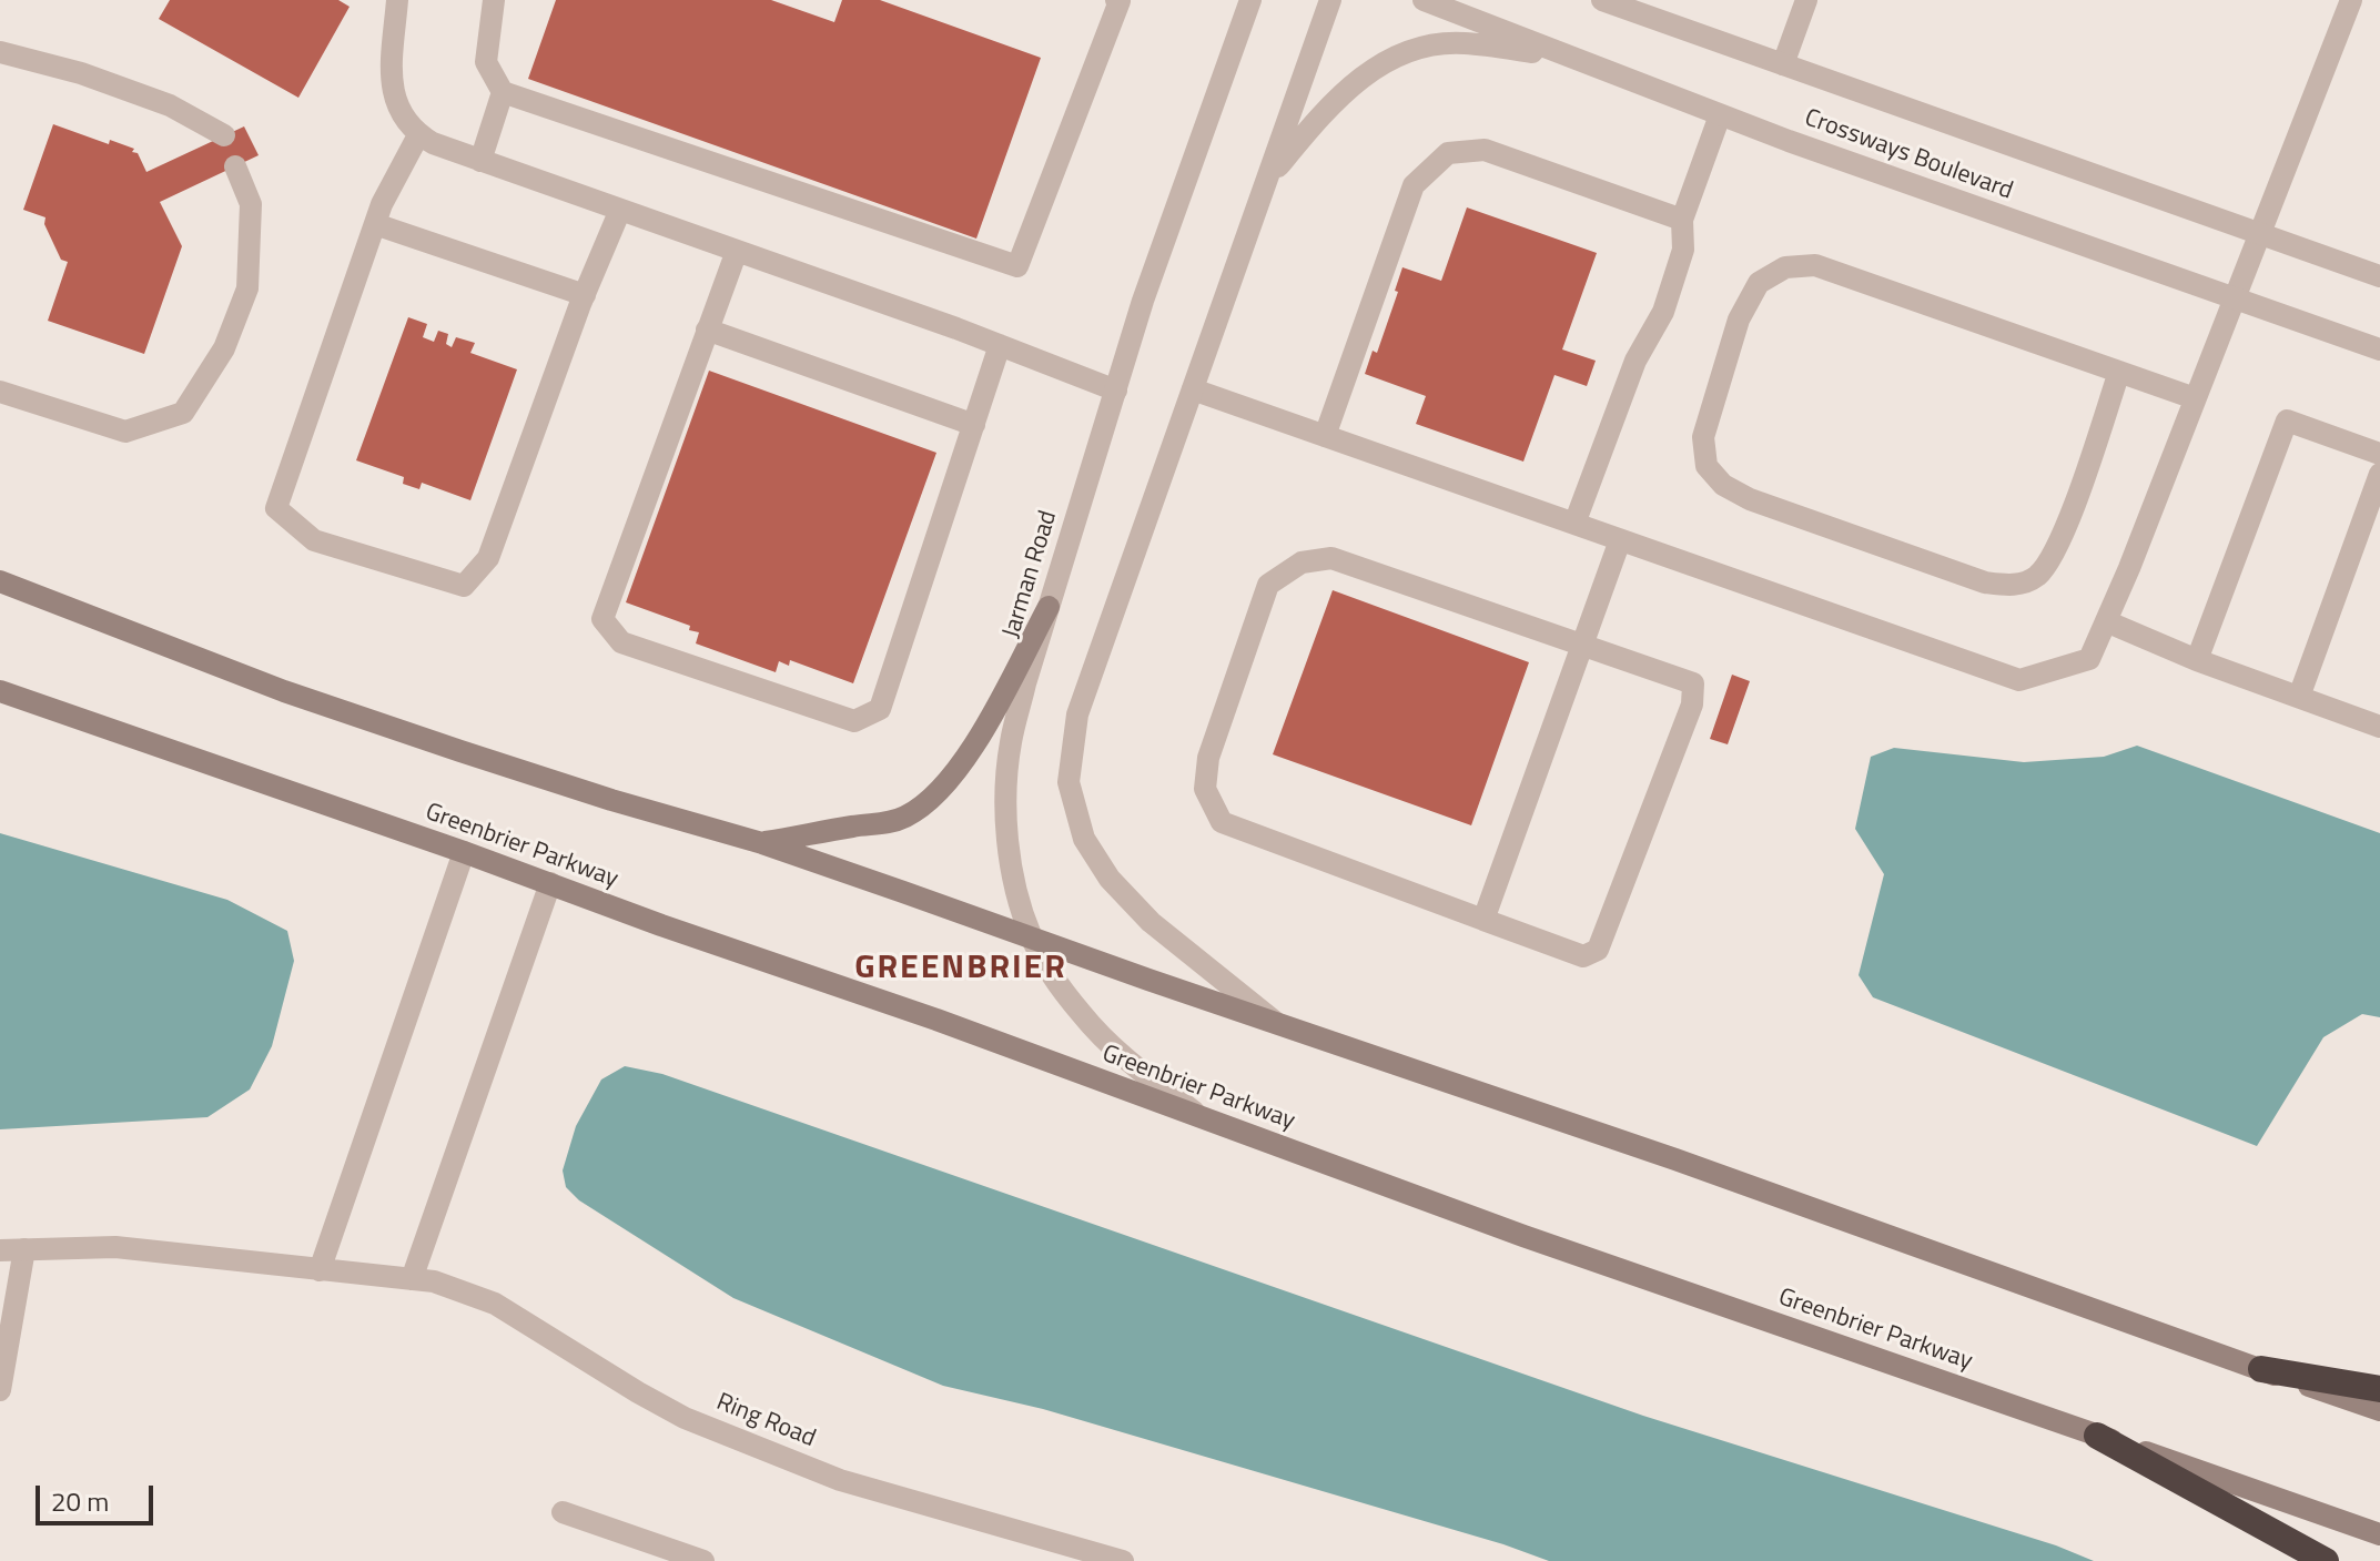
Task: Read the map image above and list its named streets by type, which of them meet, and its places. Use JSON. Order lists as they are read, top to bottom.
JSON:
{
  "streets": {
    "main road": ["Greenbrier Parkway"],
    "street": ["Crossways Boulevard", "Jarman Road", "Ring Road"]
  },
  "crossings": [
    ["Jarman Road", "Greenbrier Parkway"]
  ],
  "districts": ["GREENBRIER"],
  "scale_bar": "20 m"
}
